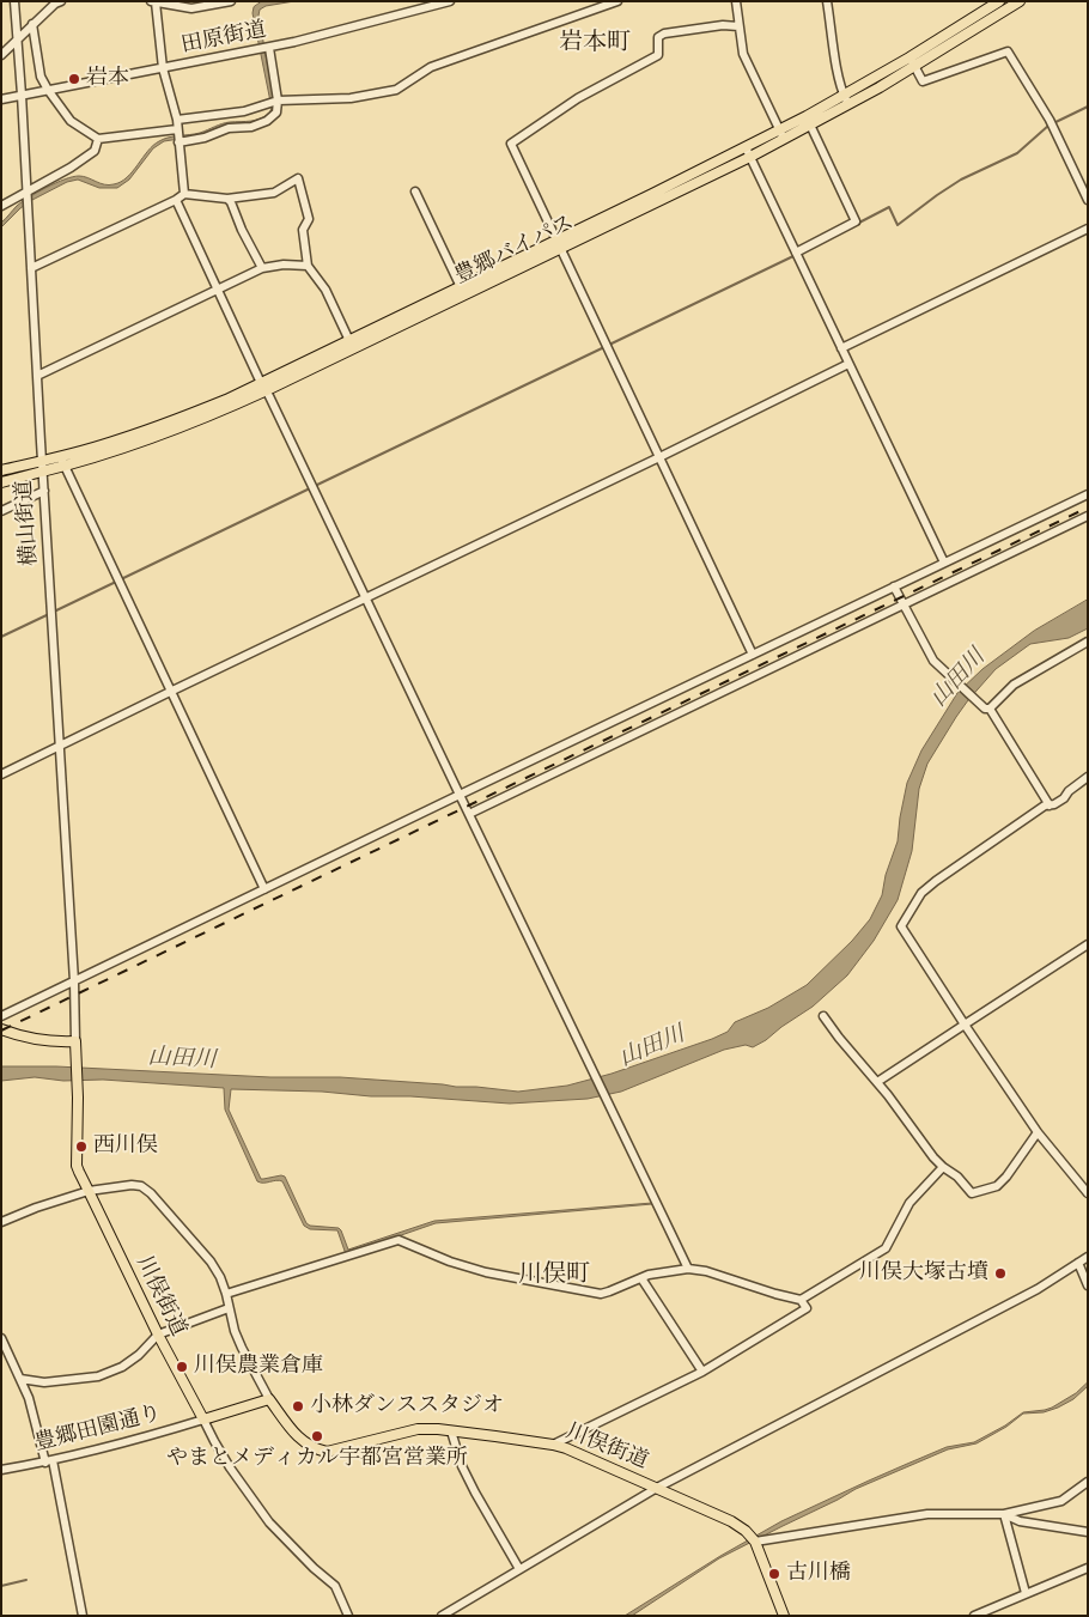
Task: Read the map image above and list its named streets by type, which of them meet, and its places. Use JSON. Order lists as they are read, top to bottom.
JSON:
{
  "streets": {
    "main road": ["豊郷バイパス", "川俣街道"],
    "street": ["田原街道", "横山街道", "豊郷田園通り"]
  },
  "crossings": [
    ["田原街道", "横山街道"],
    ["豊郷バイパス", "横山街道"],
    ["横山街道", "川俣街道"],
    ["川俣街道", "豊郷田園通り"]
  ],
  "districts": ["岩本町", "川俣町"],
  "water": ["山田川"],
  "places": [
    "岩本",
    "西川俣",
    "川俣大塚古墳",
    "川俣農業倉庫",
    "小林ダンススタジオ",
    "やまとメディカル宇都宮営業所",
    "古川橋"
  ]
}
